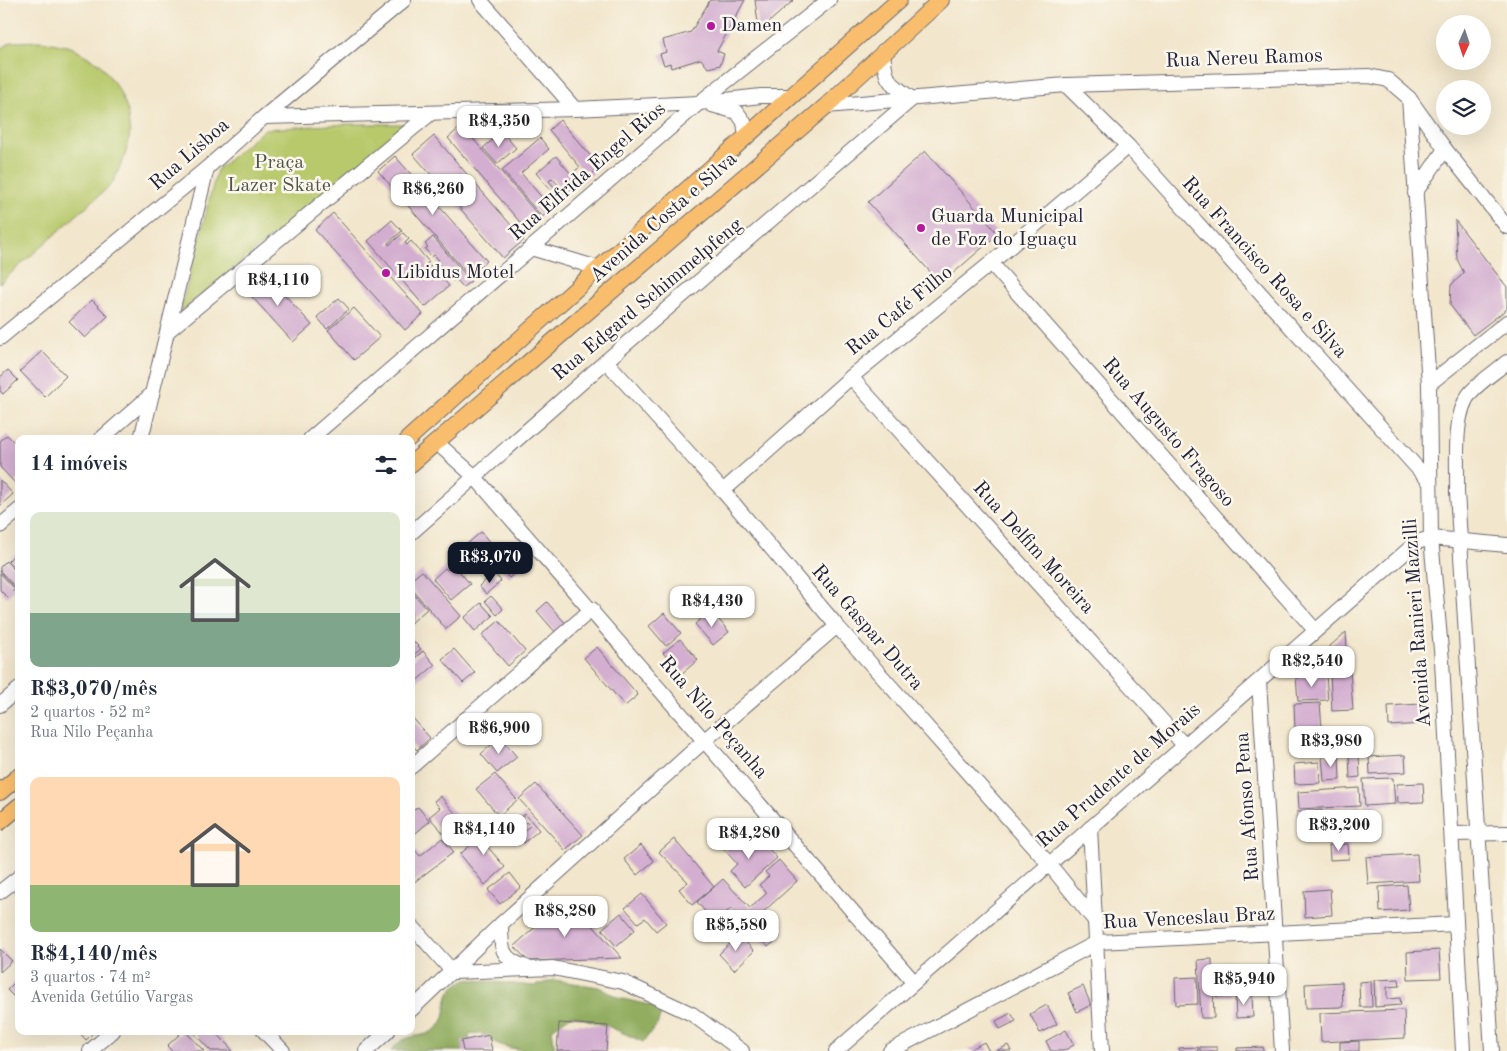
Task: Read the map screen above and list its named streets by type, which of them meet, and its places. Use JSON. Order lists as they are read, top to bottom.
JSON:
{
  "streets": {
    "main road": ["Avenida Costa e Silva"],
    "street": [
      "Rua Nereu Ramos",
      "Rua Lisboa",
      "Rua Elfrida Engel Rios",
      "Rua Francisco Rosa e Silva",
      "Rua Edgard Schimmelpfeng",
      "Rua Café Filho",
      "Rua Augusto Fragoso",
      "Rua Delfim Moreira",
      "Avenida Ranieri Mazzilli",
      "Rua Gaspar Dutra",
      "Rua Nilo Peçanha",
      "Rua Prudente de Morais",
      "Rua Afonso Pena",
      "Rua Venceslau Braz"
    ]
  },
  "crossings": [
    ["Rua Nereu Ramos", "Avenida Costa e Silva"],
    ["Rua Nereu Ramos", "Rua Francisco Rosa e Silva"],
    ["Rua Nereu Ramos", "Rua Edgard Schimmelpfeng"],
    ["Rua Nereu Ramos", "Avenida Ranieri Mazzilli"],
    ["Avenida Costa e Silva", "Rua Nilo Peçanha"],
    ["Rua Francisco Rosa e Silva", "Rua Café Filho"],
    ["Rua Francisco Rosa e Silva", "Avenida Ranieri Mazzilli"],
    ["Rua Edgard Schimmelpfeng", "Rua Gaspar Dutra"],
    ["Rua Edgard Schimmelpfeng", "Rua Nilo Peçanha"],
    ["Rua Café Filho", "Rua Augusto Fragoso"],
    ["Rua Café Filho", "Rua Delfim Moreira"],
    ["Rua Café Filho", "Rua Gaspar Dutra"],
    ["Rua Augusto Fragoso", "Rua Prudente de Morais"],
    ["Rua Delfim Moreira", "Rua Prudente de Morais"],
    ["Avenida Ranieri Mazzilli", "Rua Prudente de Morais"],
    ["Avenida Ranieri Mazzilli", "Rua Venceslau Braz"],
    ["Rua Gaspar Dutra", "Rua Prudente de Morais"],
    ["Rua Nilo Peçanha", "Rua Prudente de Morais"],
    ["Rua Prudente de Morais", "Rua Afonso Pena"],
    ["Rua Afonso Pena", "Rua Venceslau Braz"]
  ],
  "parks": ["Praça Lazer Skate"],
  "places": ["Damen", "Guarda Municipal de Foz do Iguaçu", "Libidus Motel"],
  "north": "bottom",
  "page": {
    "price": [
      "R$4,350",
      "R$6,260",
      "R$4,110",
      "R$3,070",
      "R$4,430",
      "R$2,540",
      "R$6,900",
      "R$3,980",
      "R$3,200",
      "R$4,140",
      "R$4,280",
      "R$8,280",
      "R$5,580",
      "R$5,940"
    ],
    "heading": "14 imóveis",
    "list": [
      {
        "name": "R$3,070/mês",
        "note": "2 quartos · 52 m² · Rua Nilo Peçanha"
      },
      {
        "name": "R$4,140/mês",
        "note": "3 quartos · 74 m² · Avenida Getúlio Vargas"
      }
    ]
  }
}
